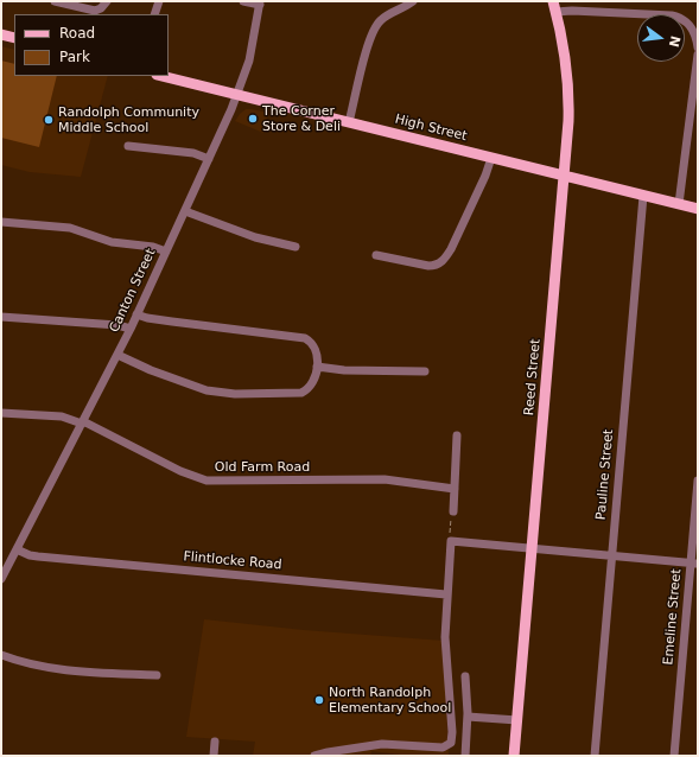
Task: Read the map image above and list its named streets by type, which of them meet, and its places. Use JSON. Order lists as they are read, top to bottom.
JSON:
{
  "streets": {
    "main road": ["High Street", "Reed Street"],
    "street": [
      "Canton Street",
      "Old Farm Road",
      "Pauline Street",
      "Flintlocke Road",
      "Emeline Street"
    ]
  },
  "crossings": [
    ["High Street", "Canton Street"],
    ["High Street", "Reed Street"],
    ["High Street", "Pauline Street"],
    ["Canton Street", "Old Farm Road"],
    ["Canton Street", "Flintlocke Road"]
  ],
  "places": ["The Corner Store & Deli", "Randolph Community Middle School", "North Randolph Elementary School"],
  "legend": ["Road", "Park"],
  "north": "right"
}
